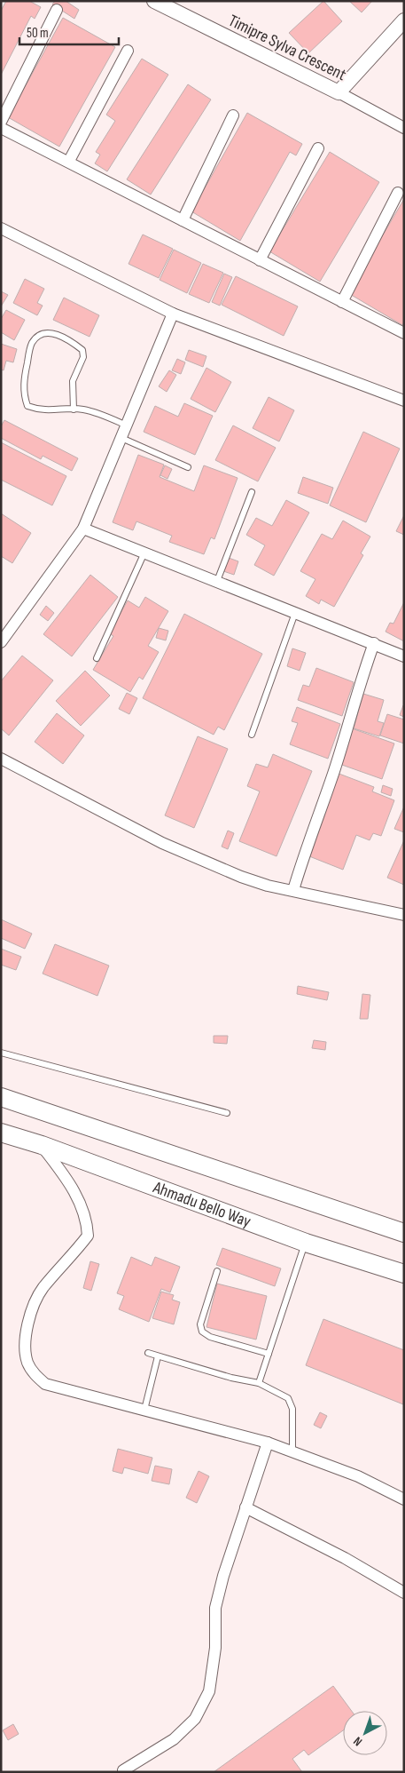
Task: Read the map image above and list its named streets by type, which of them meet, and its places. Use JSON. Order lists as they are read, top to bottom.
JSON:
{
  "streets": {
    "main road": ["Ahmadu Bello Way"],
    "street": ["Timipre Sylva Crescent"]
  },
  "scale_bar": "50 m",
  "north": "bottom left"
}
